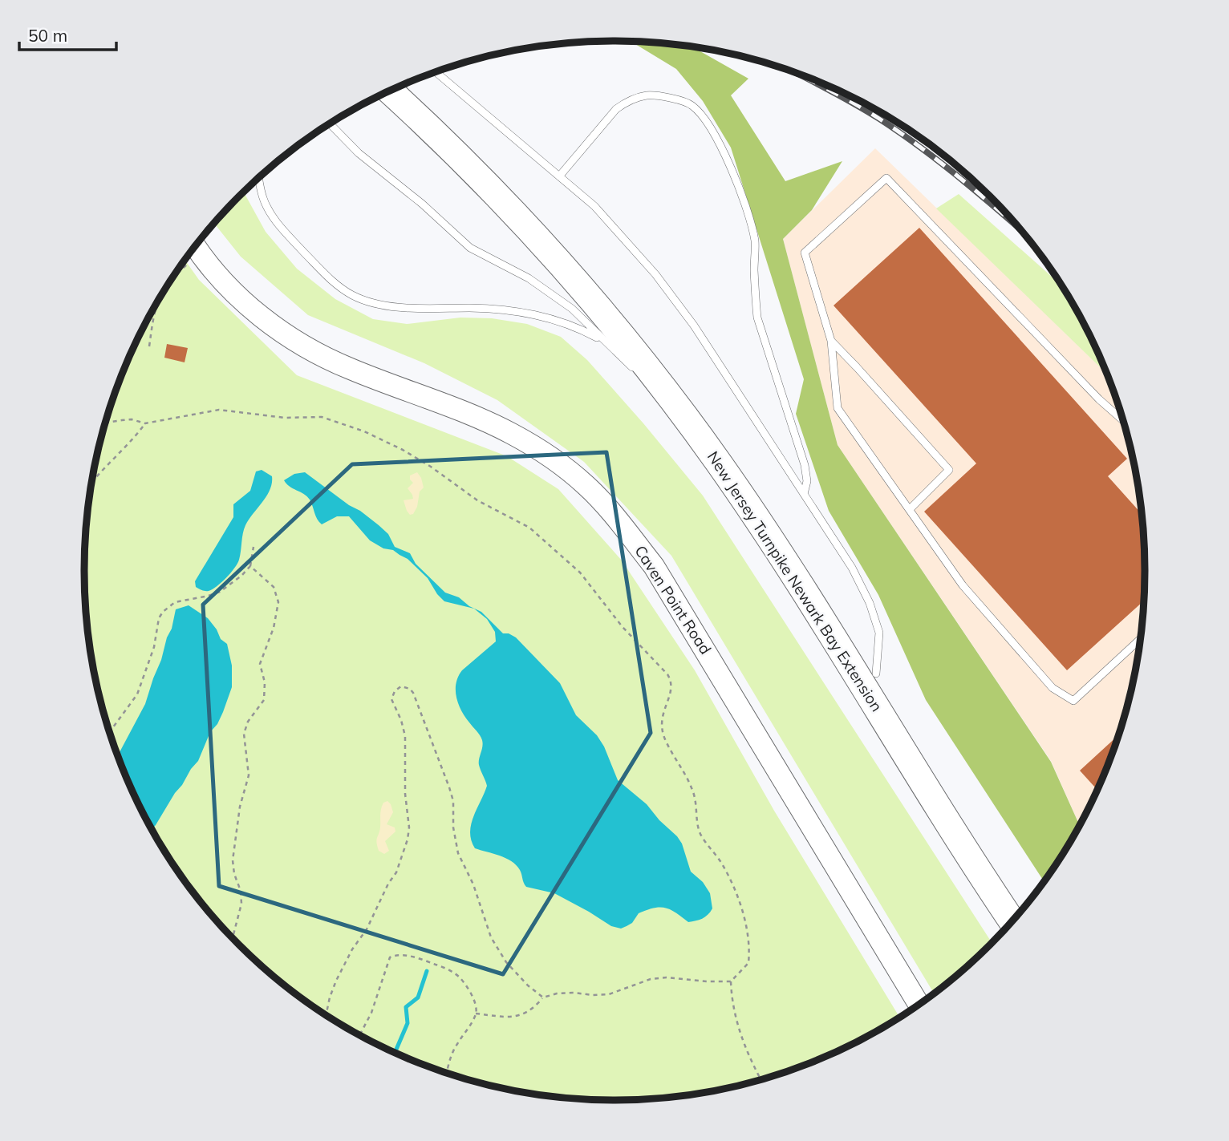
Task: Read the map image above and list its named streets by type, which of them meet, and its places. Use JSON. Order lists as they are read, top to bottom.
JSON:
{
  "streets": {
    "highway": ["New Jersey Turnpike Newark Bay Extension"],
    "street": ["Caven Point Road"]
  },
  "scale_bar": "50 m"
}
